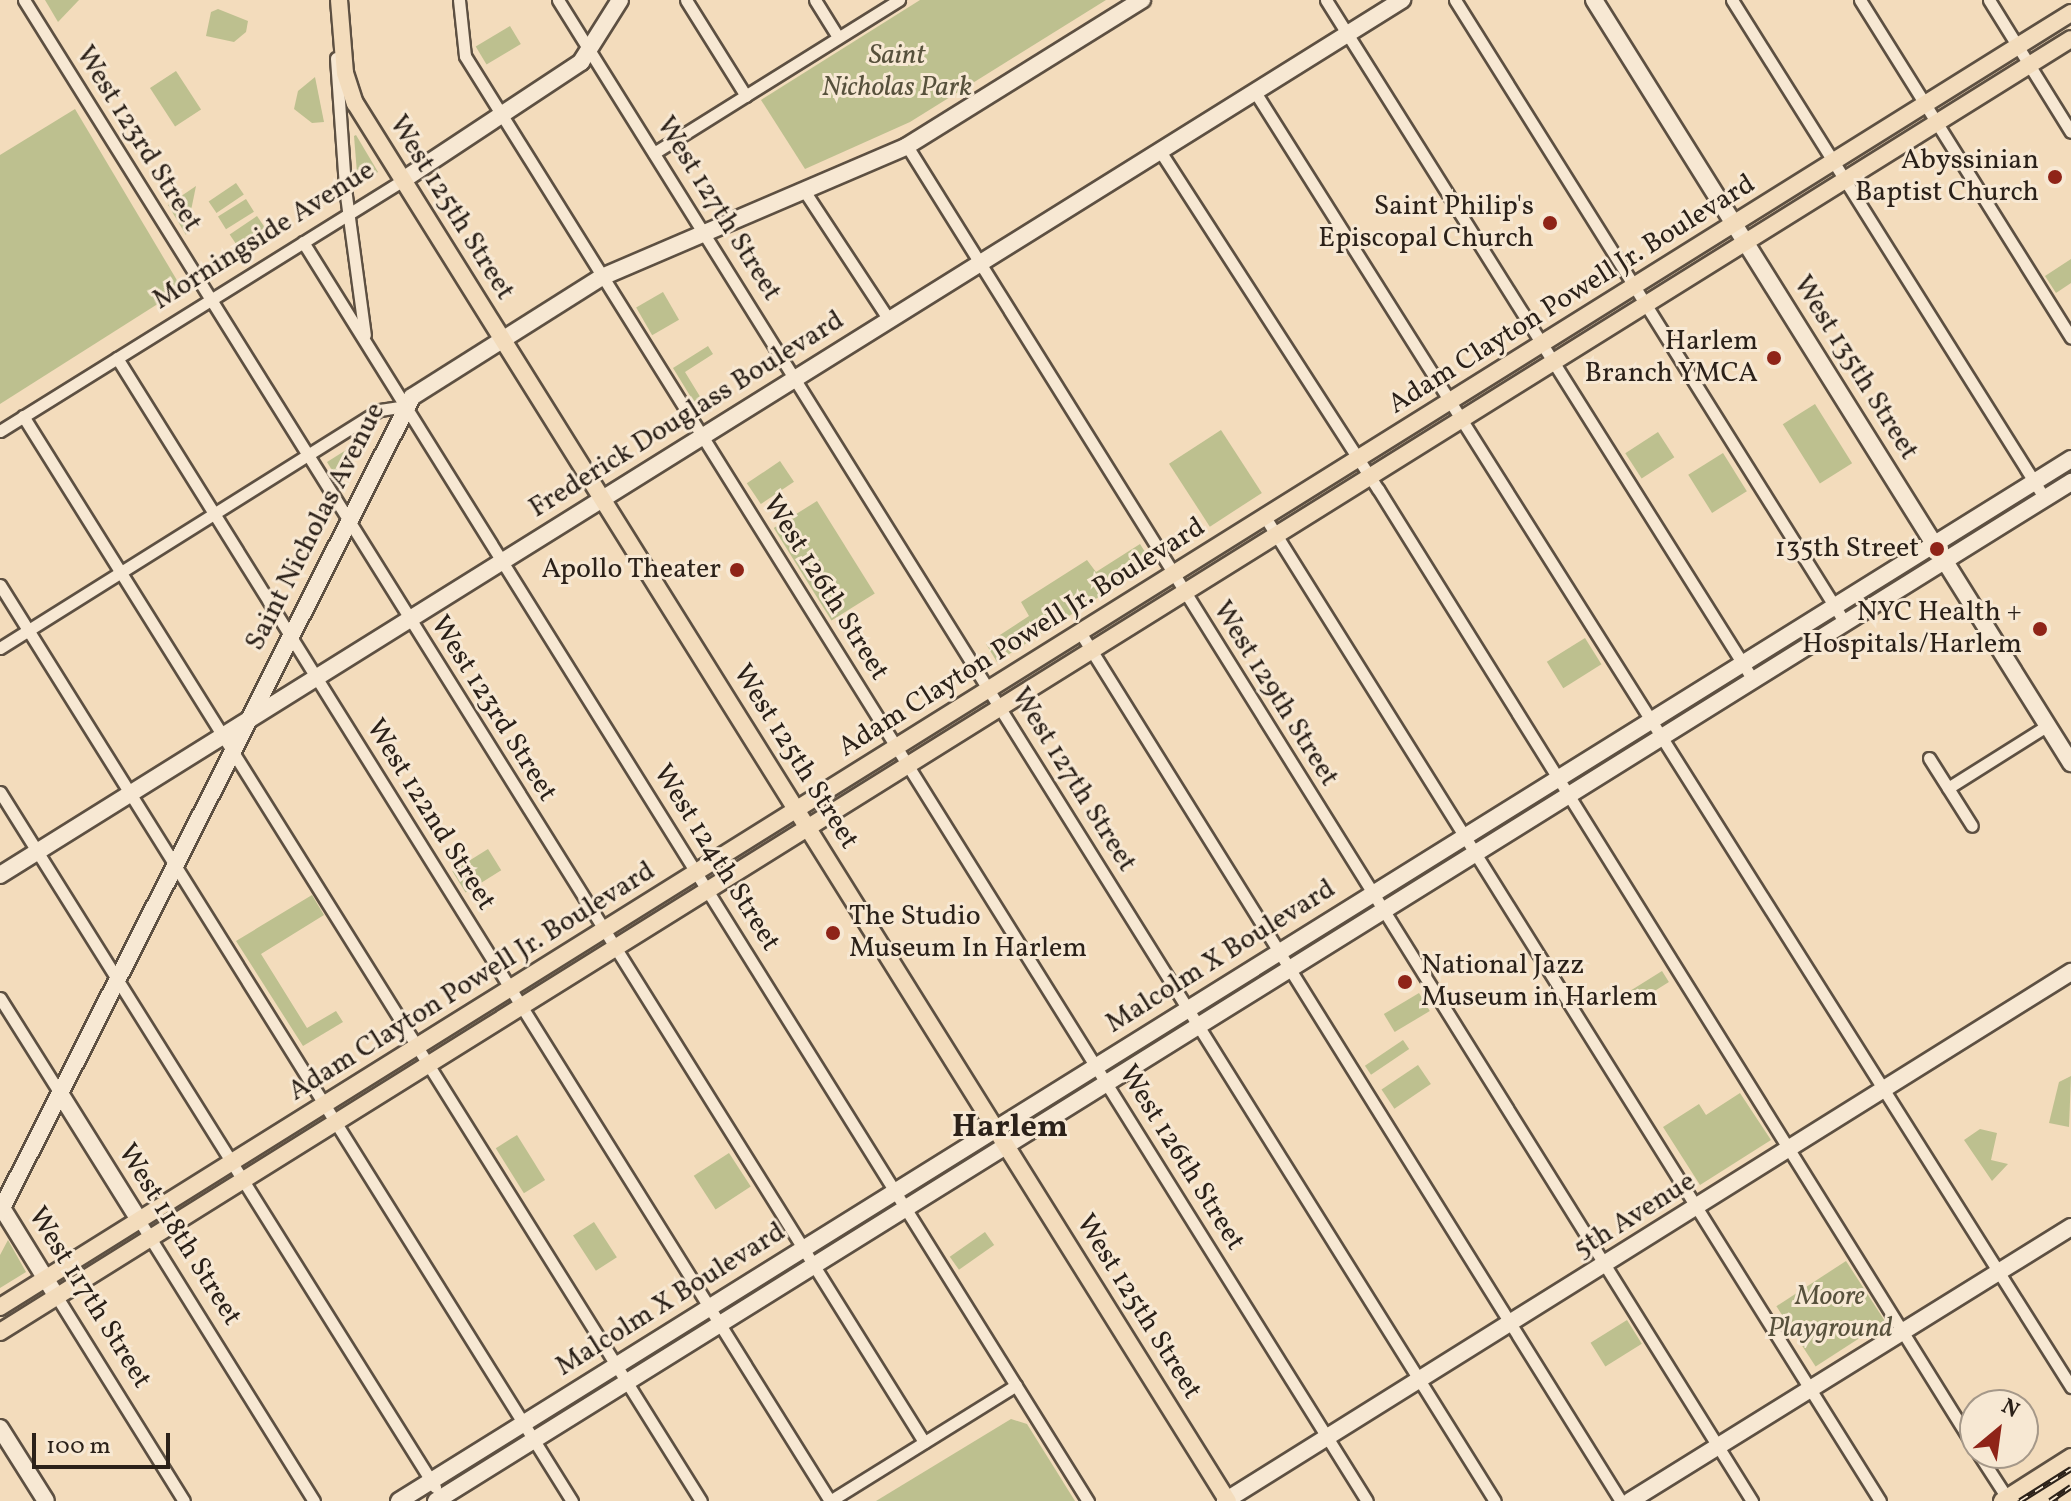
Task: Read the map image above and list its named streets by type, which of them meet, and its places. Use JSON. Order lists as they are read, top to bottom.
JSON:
{
  "streets": {
    "main road": [
      "West 125th Street",
      "Morningside Avenue",
      "Adam Clayton Powell Jr. Boulevard",
      "West 135th Street",
      "Frederick Douglass Boulevard",
      "Saint Nicholas Avenue",
      "Malcolm X Boulevard",
      "5th Avenue",
      "West 118th Street",
      "West 117th Street"
    ],
    "street": [
      "West 123rd Street",
      "West 127th Street",
      "West 126th Street",
      "West 129th Street",
      "West 122nd Street",
      "West 124th Street"
    ]
  },
  "crossings": [
    ["West 123rd Street", "Morningside Avenue"],
    ["West 123rd Street", "Adam Clayton Powell Jr. Boulevard"],
    ["West 123rd Street", "Frederick Douglass Boulevard"],
    ["West 123rd Street", "Saint Nicholas Avenue"],
    ["West 123rd Street", "Malcolm X Boulevard"],
    ["West 125th Street", "Morningside Avenue"],
    ["West 125th Street", "Adam Clayton Powell Jr. Boulevard"],
    ["West 125th Street", "Frederick Douglass Boulevard"],
    ["West 125th Street", "Saint Nicholas Avenue"],
    ["West 125th Street", "West 124th Street"],
    ["West 125th Street", "Malcolm X Boulevard"],
    ["West 125th Street", "5th Avenue"],
    ["West 127th Street", "Morningside Avenue"],
    ["West 127th Street", "Adam Clayton Powell Jr. Boulevard"],
    ["West 127th Street", "Frederick Douglass Boulevard"],
    ["West 127th Street", "Saint Nicholas Avenue"],
    ["West 127th Street", "Malcolm X Boulevard"],
    ["West 127th Street", "5th Avenue"],
    ["Morningside Avenue", "West 126th Street"],
    ["Morningside Avenue", "West 122nd Street"],
    ["Morningside Avenue", "West 124th Street"],
    ["Adam Clayton Powell Jr. Boulevard", "West 135th Street"],
    ["Adam Clayton Powell Jr. Boulevard", "West 126th Street"],
    ["Adam Clayton Powell Jr. Boulevard", "West 129th Street"],
    ["Adam Clayton Powell Jr. Boulevard", "West 122nd Street"],
    ["Adam Clayton Powell Jr. Boulevard", "West 124th Street"],
    ["Adam Clayton Powell Jr. Boulevard", "West 118th Street"],
    ["Adam Clayton Powell Jr. Boulevard", "West 117th Street"],
    ["West 135th Street", "Malcolm X Boulevard"],
    ["Frederick Douglass Boulevard", "Saint Nicholas Avenue"],
    ["Frederick Douglass Boulevard", "West 126th Street"],
    ["Frederick Douglass Boulevard", "West 129th Street"],
    ["Frederick Douglass Boulevard", "West 122nd Street"],
    ["Frederick Douglass Boulevard", "West 124th Street"],
    ["Saint Nicholas Avenue", "West 126th Street"],
    ["Saint Nicholas Avenue", "West 129th Street"],
    ["Saint Nicholas Avenue", "West 122nd Street"],
    ["Saint Nicholas Avenue", "West 124th Street"],
    ["Saint Nicholas Avenue", "West 118th Street"],
    ["Saint Nicholas Avenue", "West 117th Street"],
    ["West 126th Street", "Malcolm X Boulevard"],
    ["West 126th Street", "5th Avenue"],
    ["West 129th Street", "Malcolm X Boulevard"],
    ["West 129th Street", "5th Avenue"],
    ["West 122nd Street", "Malcolm X Boulevard"],
    ["West 124th Street", "Malcolm X Boulevard"]
  ],
  "districts": ["Harlem"],
  "parks": ["Saint Nicholas Park", "Moore Playground"],
  "places": [
    "Abyssinian Baptist Church",
    "Saint Philip's Episcopal Church",
    "Harlem Branch YMCA",
    "135th Street",
    "Apollo Theater",
    "NYC Health + Hospitals/Harlem",
    "The Studio Museum In Harlem",
    "National Jazz Museum in Harlem"
  ],
  "scale_bar": "100 m",
  "north": "top right"
}
